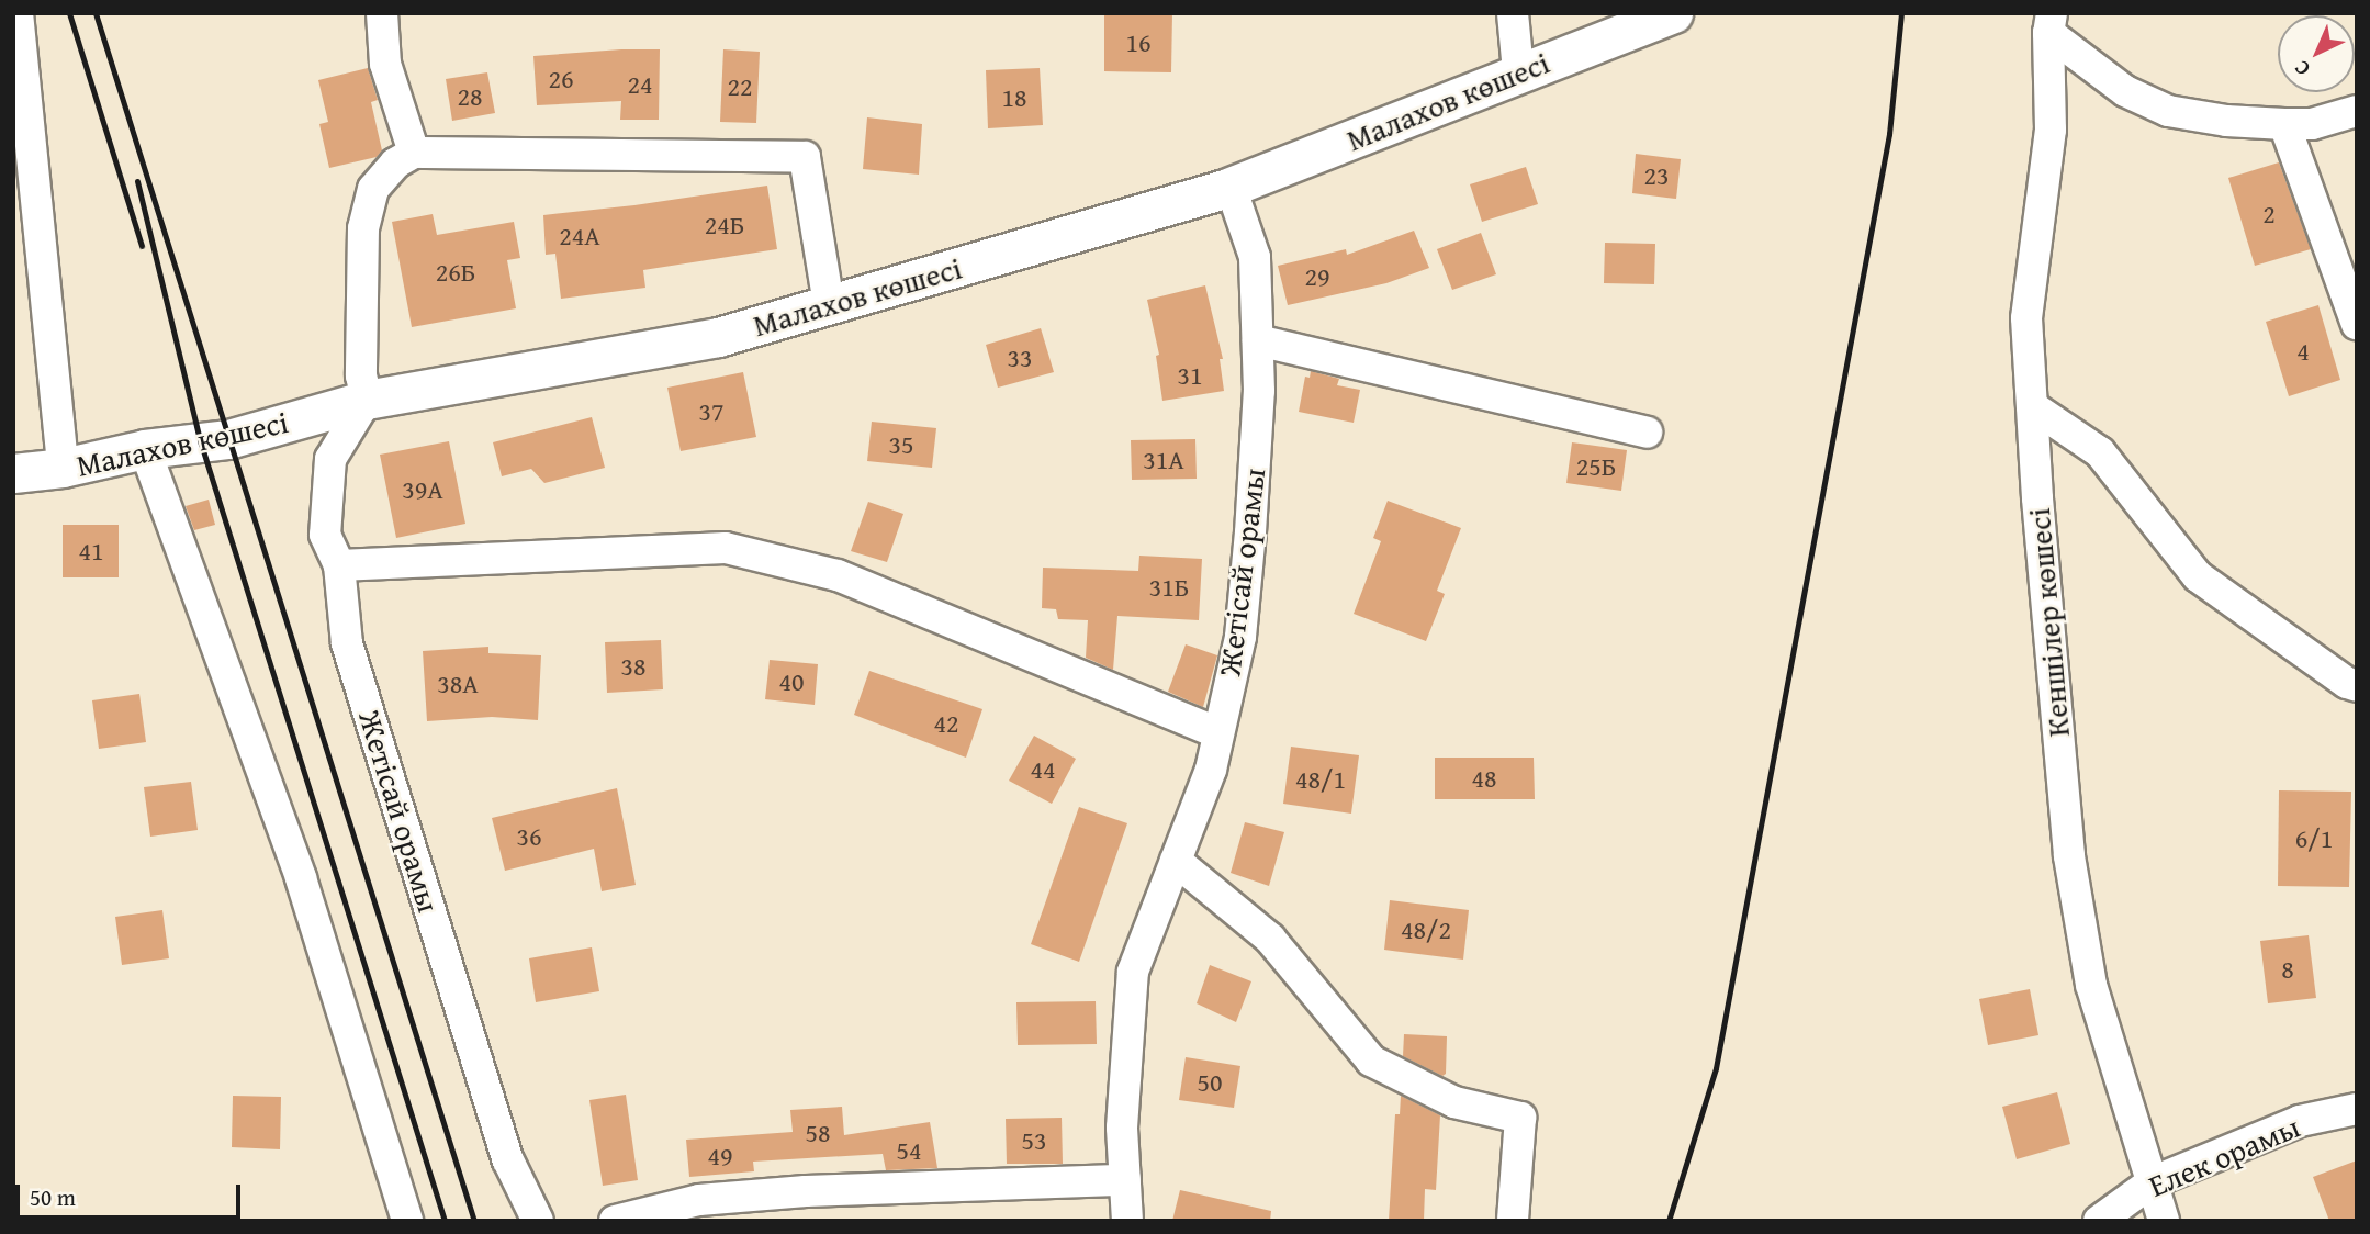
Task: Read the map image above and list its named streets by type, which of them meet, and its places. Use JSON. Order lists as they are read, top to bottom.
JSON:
{
  "streets": {
    "main road": ["Малахов көшесі"],
    "street": ["Жетісай орамы", "Кеншілер көшесі", "Елек орамы"]
  },
  "crossings": [
    ["Малахов көшесі", "Жетісай орамы"],
    ["Кеншілер көшесі", "Елек орамы"]
  ],
  "house_numbers": [
    "16",
    "26",
    "24",
    "22",
    "28",
    "18",
    "23",
    "2",
    "24Б",
    "24А",
    "26Б",
    "29",
    "4",
    "33",
    "31",
    "37",
    "35",
    "31А",
    "25Б",
    "39А",
    "41",
    "31Б",
    "38",
    "40",
    "38А",
    "42",
    "44",
    "48",
    "48/1",
    "36",
    "6/1",
    "48/2",
    "8",
    "50",
    "58",
    "53",
    "54",
    "49"
  ],
  "scale_bar": "50 m",
  "north": "bottom left"
}
